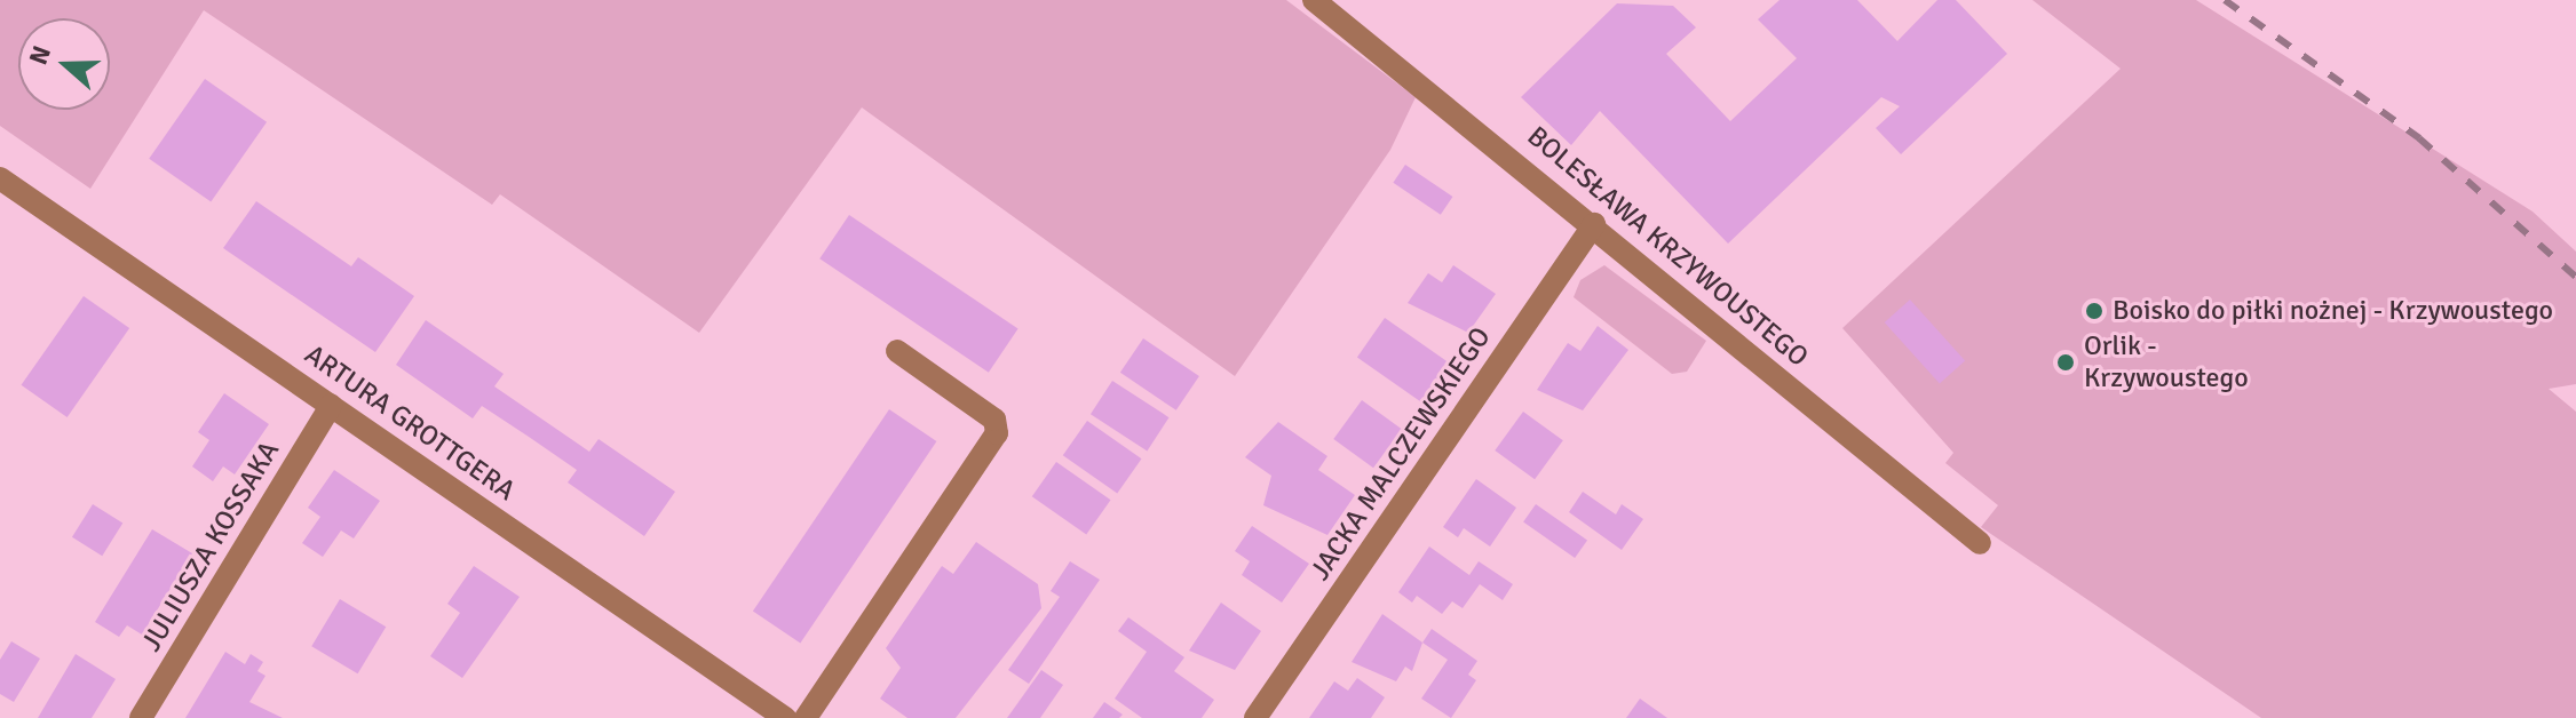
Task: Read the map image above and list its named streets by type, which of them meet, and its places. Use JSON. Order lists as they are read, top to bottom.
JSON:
{
  "streets": {
    "street": [
      "BOLESŁAWA KRZYWOUSTEGO",
      "ARTURA GROTTGERA",
      "JACKA MALCZEWSKIEGO",
      "JULIUSZA KOSSAKA"
    ]
  },
  "crossings": [
    ["BOLESŁAWA KRZYWOUSTEGO", "JACKA MALCZEWSKIEGO"],
    ["ARTURA GROTTGERA", "JULIUSZA KOSSAKA"]
  ],
  "places": ["Boisko do piłki nożnej - Krzywoustego", "Orlik - Krzywoustego"],
  "north": "left"
}
